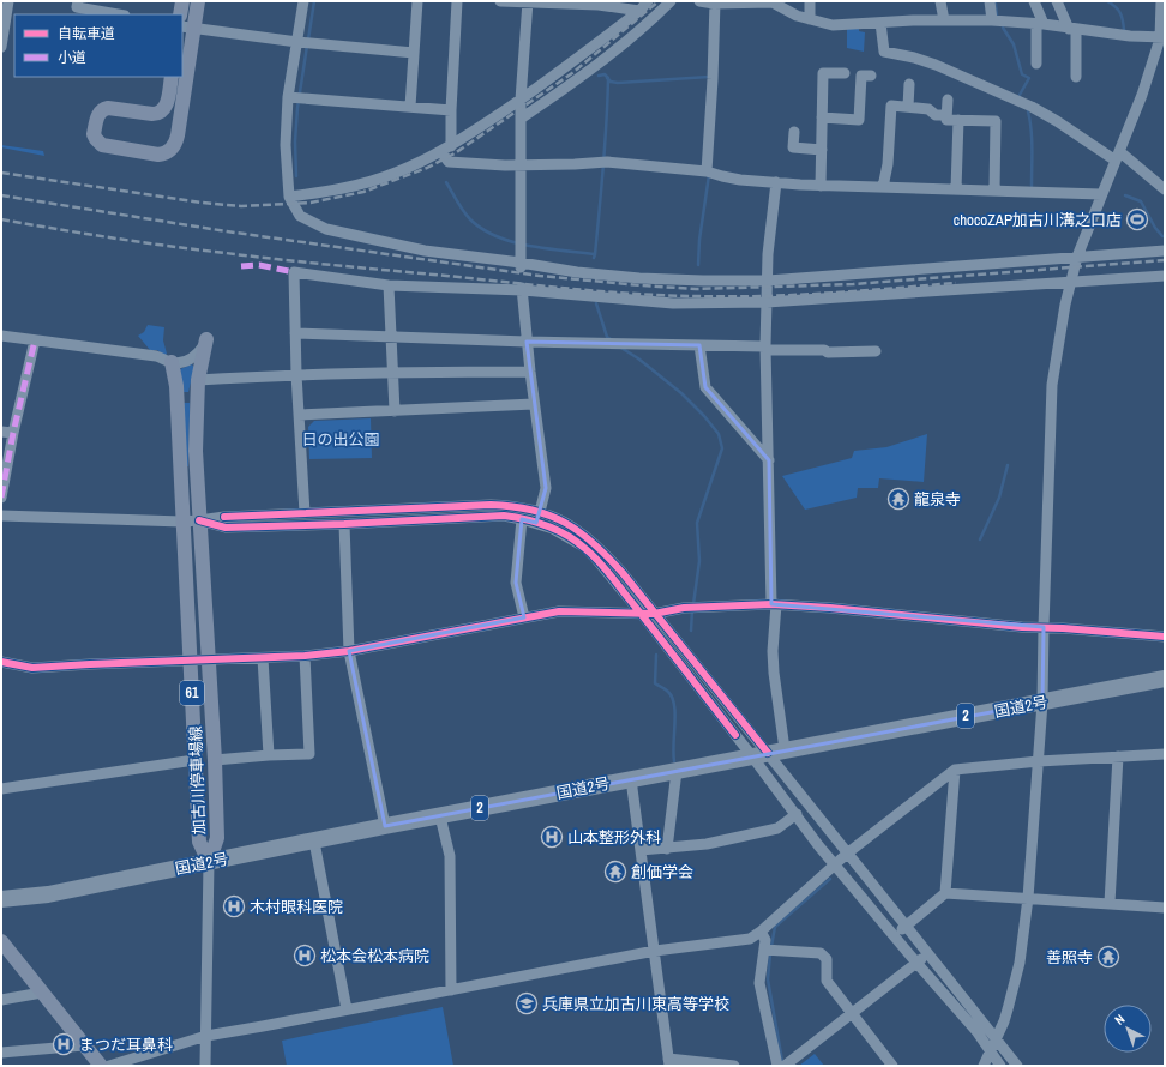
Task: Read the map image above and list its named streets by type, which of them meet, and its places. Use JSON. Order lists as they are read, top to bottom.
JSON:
{
  "streets": {
    "highway": ["国道2号", "2"],
    "main road": ["61", "加古川停車場線"]
  },
  "crossings": [
    ["国道2号", "加古川停車場線"]
  ],
  "parks": ["日の出公園"],
  "places": {
    "sports": ["chocoZAP加古川溝之口店"],
    "temple": ["龍泉寺", "創価学会", "善照寺"],
    "hospital": [
      "山本整形外科",
      "木村眼科医院",
      "松本会松本病院",
      "まつだ耳鼻科"
    ],
    "school or university": ["兵庫県立加古川東高等学校"]
  },
  "legend": ["自転車道", "小道"],
  "north": "top left"
}
